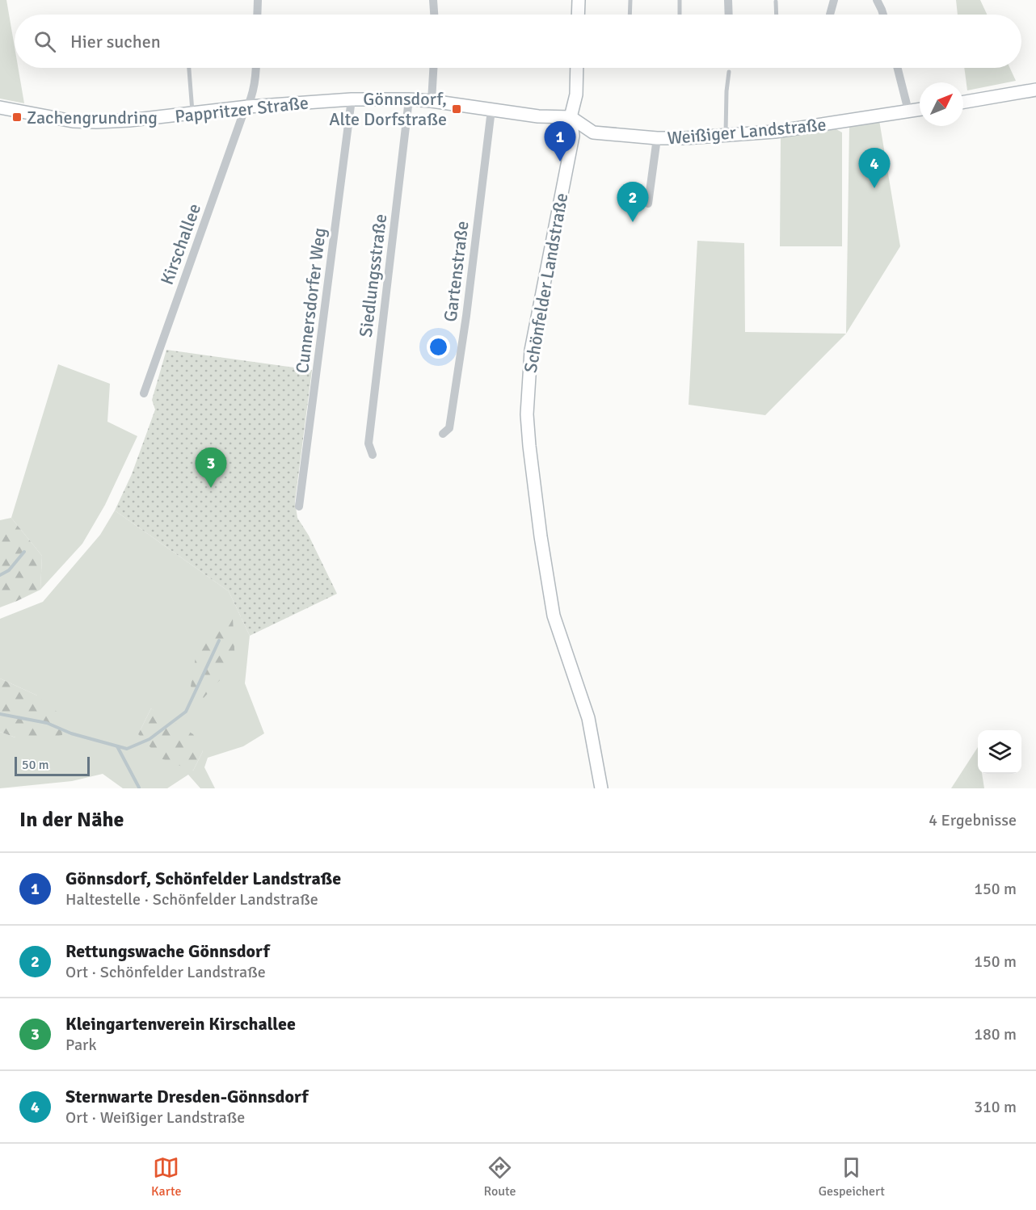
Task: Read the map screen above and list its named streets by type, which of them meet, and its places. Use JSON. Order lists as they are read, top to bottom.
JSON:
{
  "streets": {
    "street": [
      "Pappritzer Straße",
      "Weißiger Landstraße",
      "Kirschallee",
      "Gartenstraße",
      "Siedlungsstraße",
      "Schönfelder Landstraße",
      "Cunnersdorfer Weg"
    ]
  },
  "crossings": [
    ["Pappritzer Straße", "Weißiger Landstraße"],
    ["Pappritzer Straße", "Kirschallee"],
    ["Pappritzer Straße", "Gartenstraße"],
    ["Pappritzer Straße", "Siedlungsstraße"],
    ["Pappritzer Straße", "Schönfelder Landstraße"],
    ["Pappritzer Straße", "Cunnersdorfer Weg"],
    ["Weißiger Landstraße", "Schönfelder Landstraße"]
  ],
  "places": {
    "transit": ["Gönnsdorf, Alte Dorfstraße", "Zachengrundring"]
  },
  "scale_bar": "50 m",
  "north": "top right",
  "page": {
    "search": "Hier suchen",
    "pins": [
      "1",
      "4",
      "2",
      "3"
    ],
    "scale": "50 m",
    "heading": ["In der Nähe", "4 Ergebnisse"],
    "list": [
      {
        "mark": "1",
        "name": "Gönnsdorf, Schönfelder Landstraße",
        "note": "Haltestelle · Schönfelder Landstraße",
        "value": "150 m"
      },
      {
        "mark": "2",
        "name": "Rettungswache Gönnsdorf",
        "note": "Ort · Schönfelder Landstraße",
        "value": "150 m"
      },
      {
        "mark": "3",
        "name": "Kleingartenverein Kirschallee",
        "note": "Park",
        "value": "180 m"
      },
      {
        "mark": "4",
        "name": "Sternwarte Dresden-Gönnsdorf",
        "note": "Ort · Weißiger Landstraße",
        "value": "310 m"
      }
    ],
    "nav": ["Karte", "Route", "Gespeichert"]
  }
}
